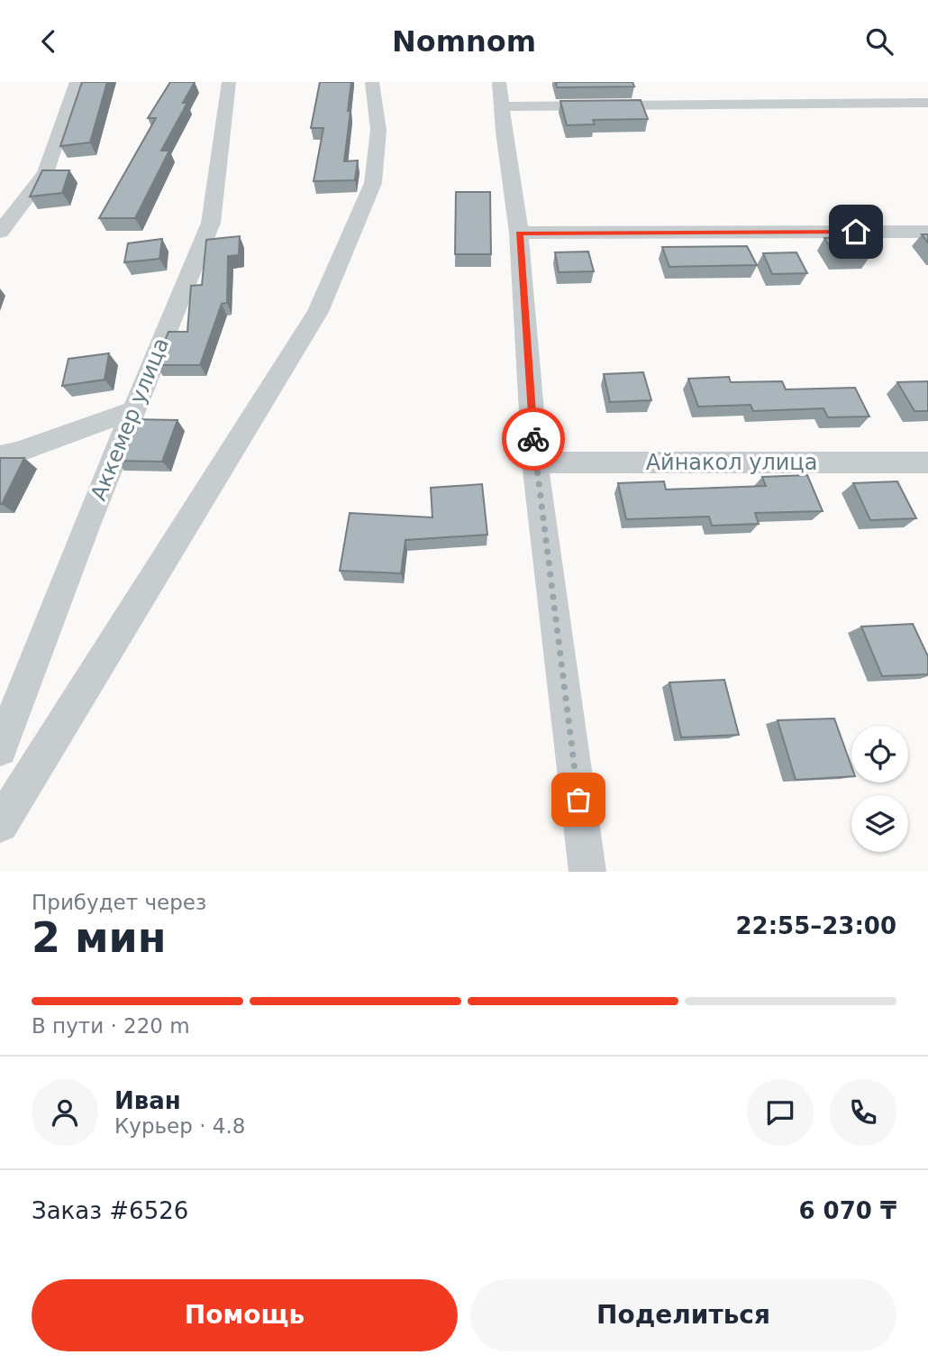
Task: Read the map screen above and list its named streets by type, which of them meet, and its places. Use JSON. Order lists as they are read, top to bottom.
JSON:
{
  "streets": {
    "street": ["Аккемер улица", "Айнакол улица"]
  },
  "page": {
    "header": "Nomnom",
    "heading": ["2 мин", "Прибудет через", "22:55–23:00"],
    "panel": [
      "Иван",
      "Курьер · 4.8",
      "Заказ #6526",
      "6 070 ₸"
    ],
    "bar": "В пути · 220 m",
    "buttons": ["Помощь", "Поделиться"]
  }
}
